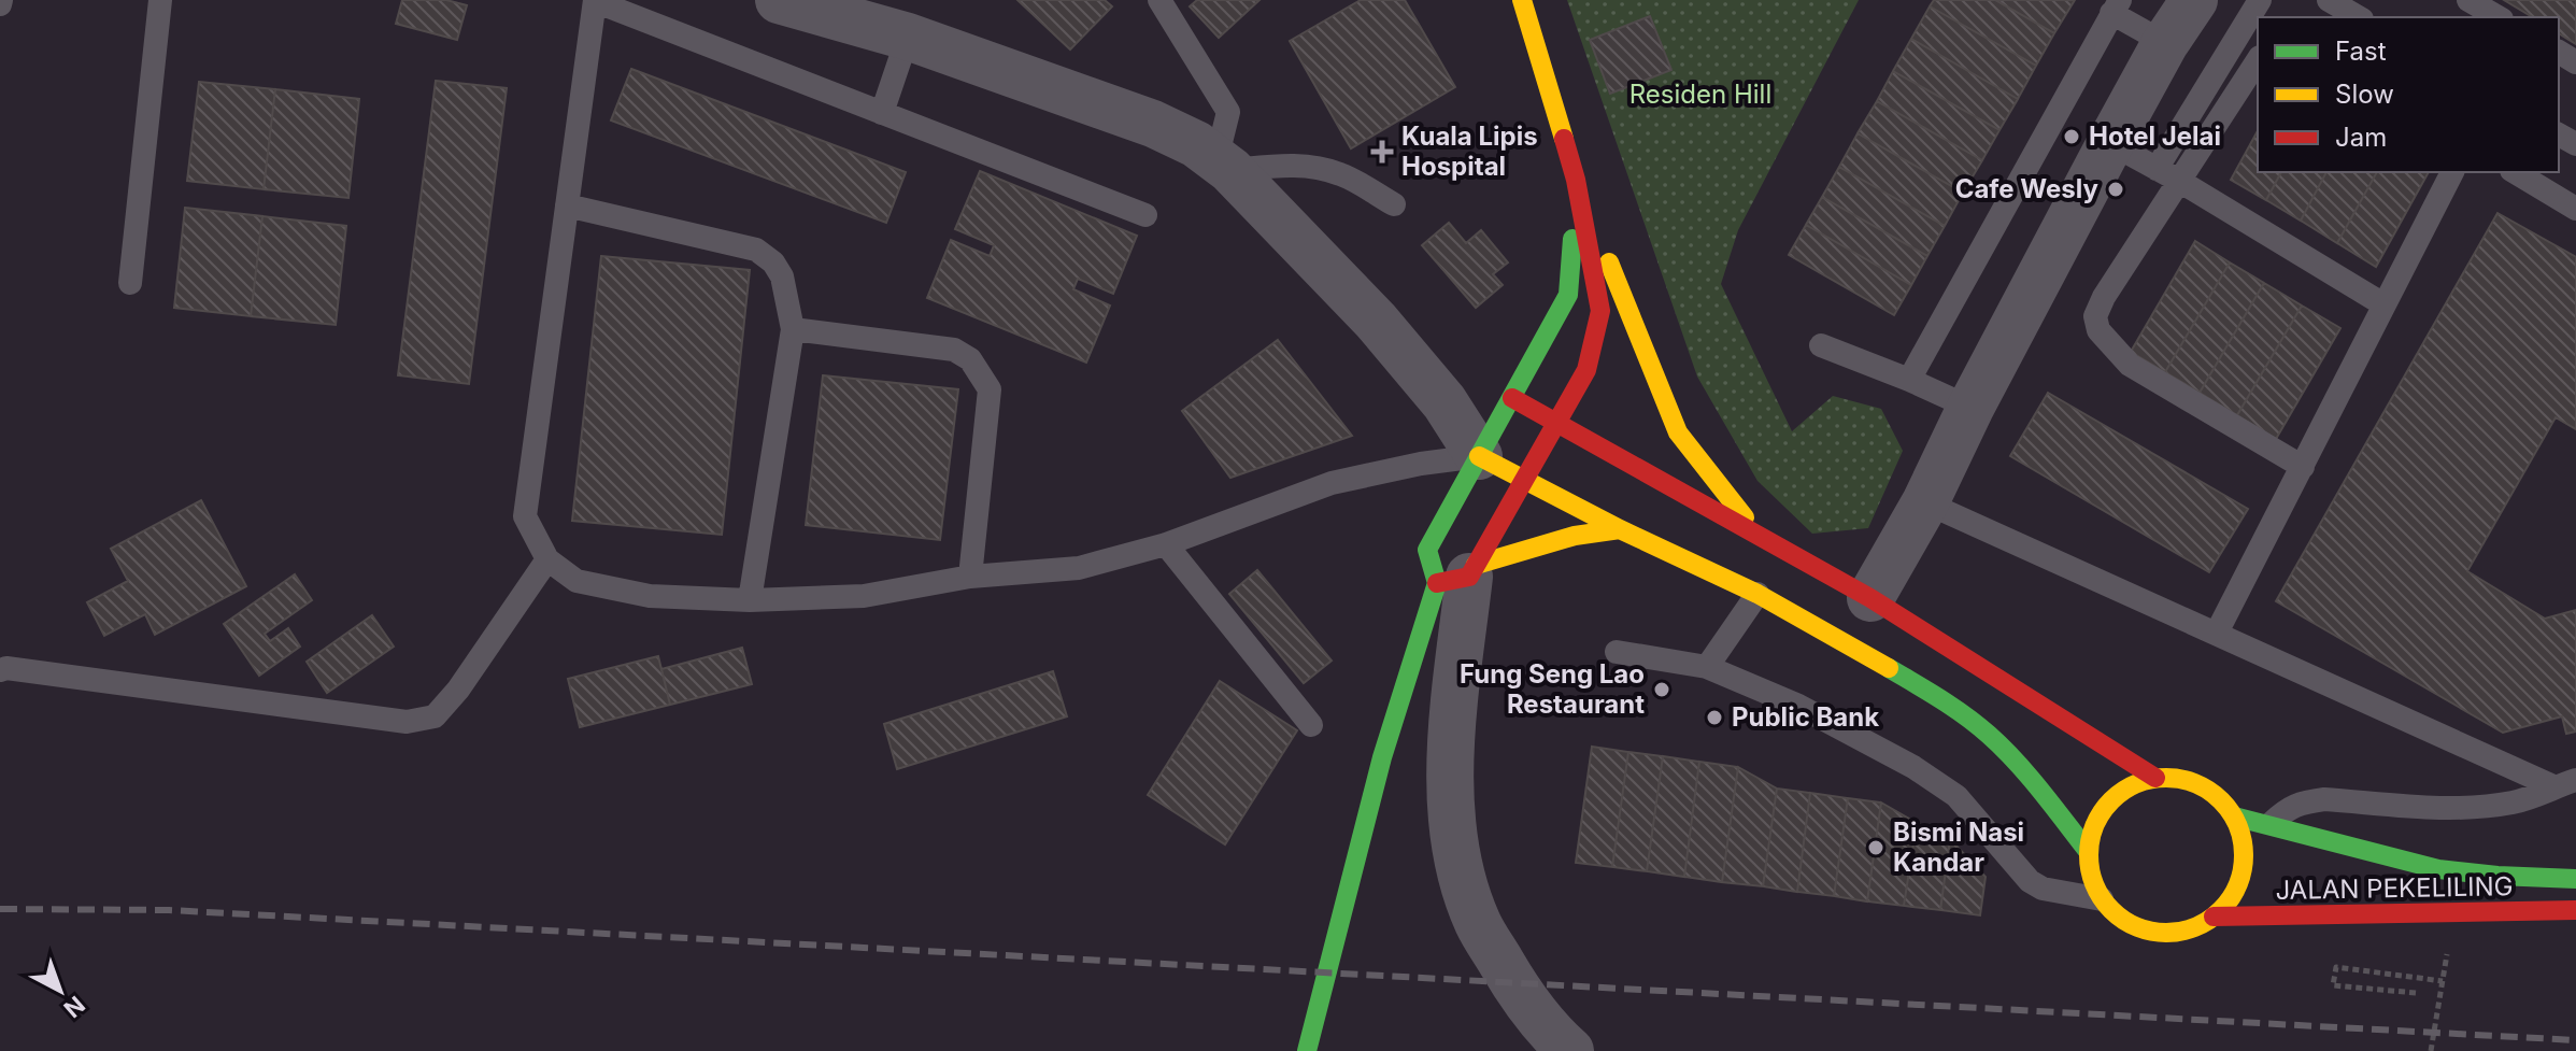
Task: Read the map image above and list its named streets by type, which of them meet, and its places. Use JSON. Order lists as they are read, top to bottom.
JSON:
{
  "streets": {
    "street": ["JALAN PEKELILING"]
  },
  "parks": ["Residen Hill"],
  "places": {
    "other": [
      "Hotel Jelai",
      "Cafe Wesly",
      "Fung Seng Lao Restaurant",
      "Public Bank",
      "Bismi Nasi Kandar"
    ],
    "health": ["Kuala Lipis Hospital"]
  },
  "legend": ["Fast", "Slow", "Jam"],
  "north": "bottom right"
}
